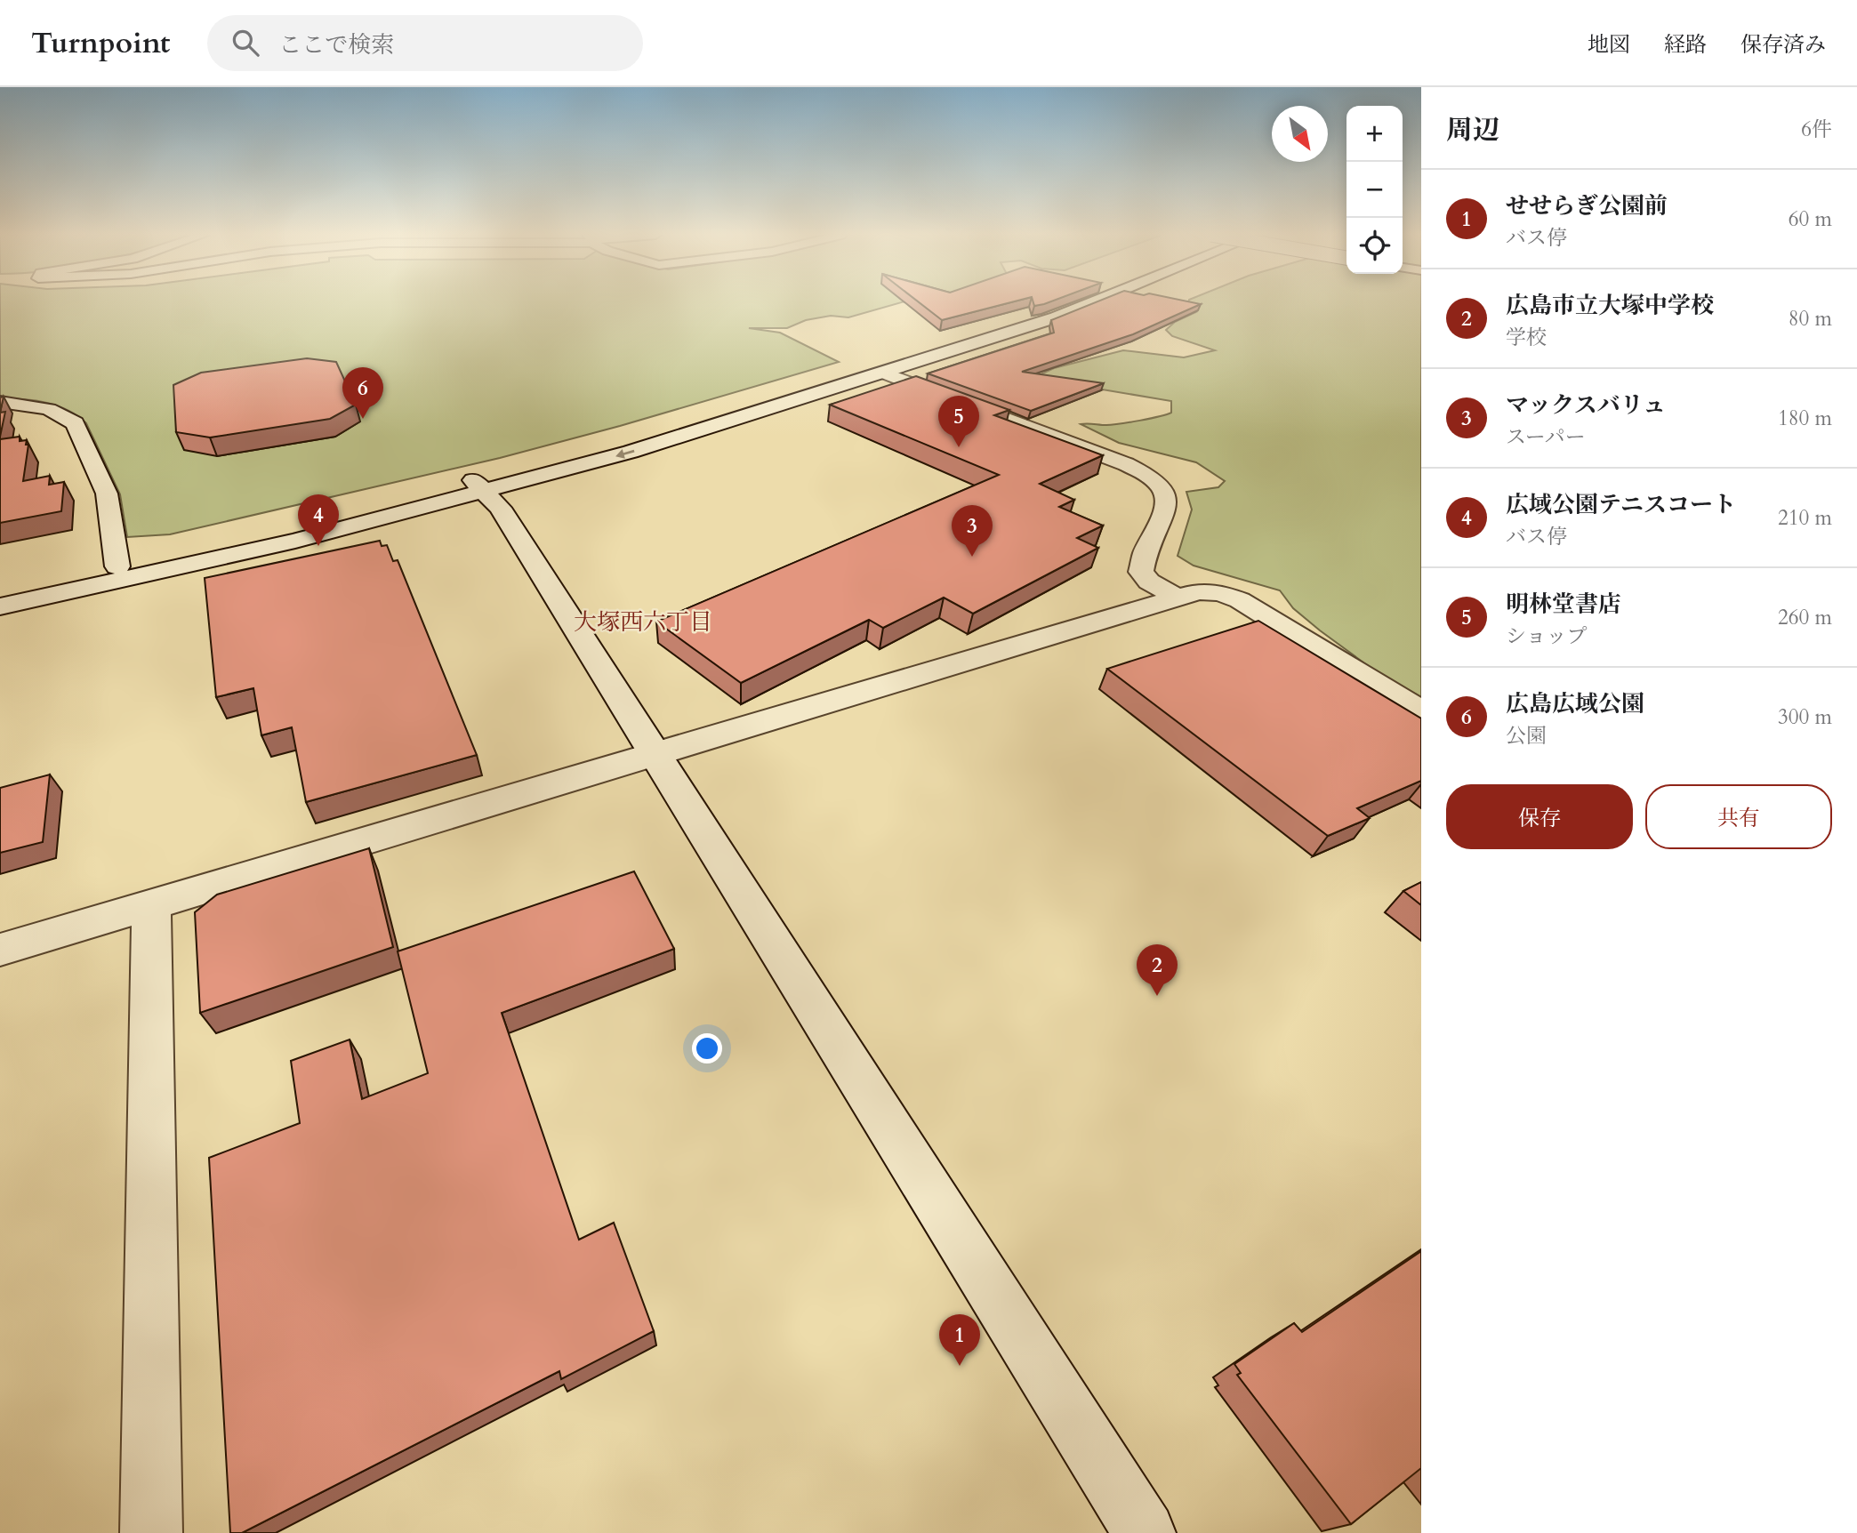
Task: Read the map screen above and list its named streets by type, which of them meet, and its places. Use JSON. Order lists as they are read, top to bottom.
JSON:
{
  "districts": ["大塚西六丁目"],
  "north": "bottom right",
  "page": {
    "header": "Turnpoint",
    "search": "ここで検索",
    "nav": ["地図", "経路", "保存済み"],
    "heading": ["周辺", "6件"],
    "map_buttons": ["+", "−"],
    "list": [
      {
        "mark": "1",
        "name": "せせらぎ公園前",
        "note": "バス停",
        "value": "60 m"
      },
      {
        "mark": "2",
        "name": "広島市立大塚中学校",
        "note": "学校",
        "value": "80 m"
      },
      {
        "mark": "3",
        "name": "マックスバリュ",
        "note": "スーパー",
        "value": "180 m"
      },
      {
        "mark": "4",
        "name": "広域公園テニスコート",
        "note": "バス停",
        "value": "210 m"
      },
      {
        "mark": "5",
        "name": "明林堂書店",
        "note": "ショップ",
        "value": "260 m"
      },
      {
        "mark": "6",
        "name": "広島広域公園",
        "note": "公園",
        "value": "300 m"
      }
    ],
    "pins": [
      "6",
      "5",
      "4",
      "3",
      "2",
      "1"
    ],
    "buttons": ["保存", "共有"]
  }
}
